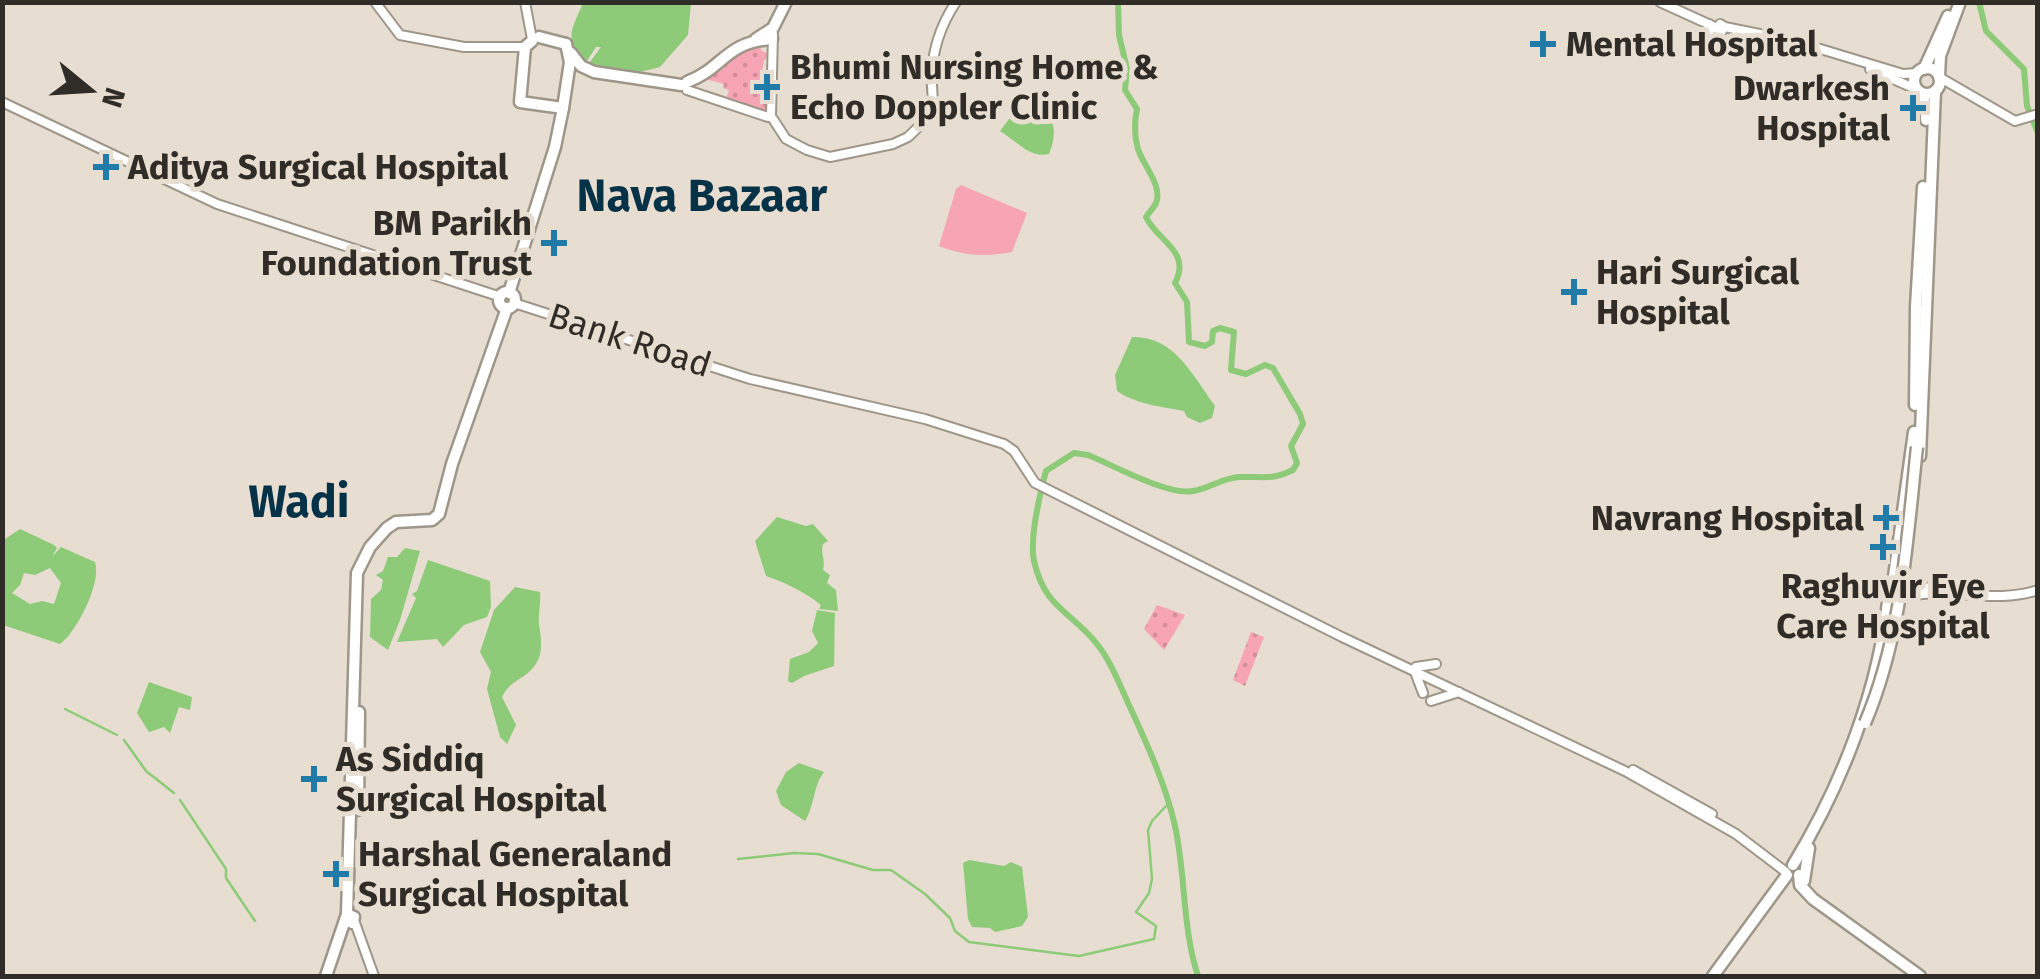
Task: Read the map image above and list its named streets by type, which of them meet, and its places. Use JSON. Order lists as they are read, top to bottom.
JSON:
{
  "streets": {
    "main road": ["Bank Road"]
  },
  "districts": ["Nava Bazaar", "Wadi"],
  "places": {
    "health": [
      "Mental Hospital",
      "Bhumi Nursing Home & Echo Doppler Clinic",
      "Dwarkesh Hospital",
      "Aditya Surgical Hospital",
      "BM Parikh Foundation Trust",
      "Hari Surgical Hospital",
      "Navrang Hospital",
      "Raghuvir Eye Care Hospital",
      "As Siddiq Surgical Hospital",
      "Harshal Generaland Surgical Hospital"
    ]
  },
  "north": "right"
}
